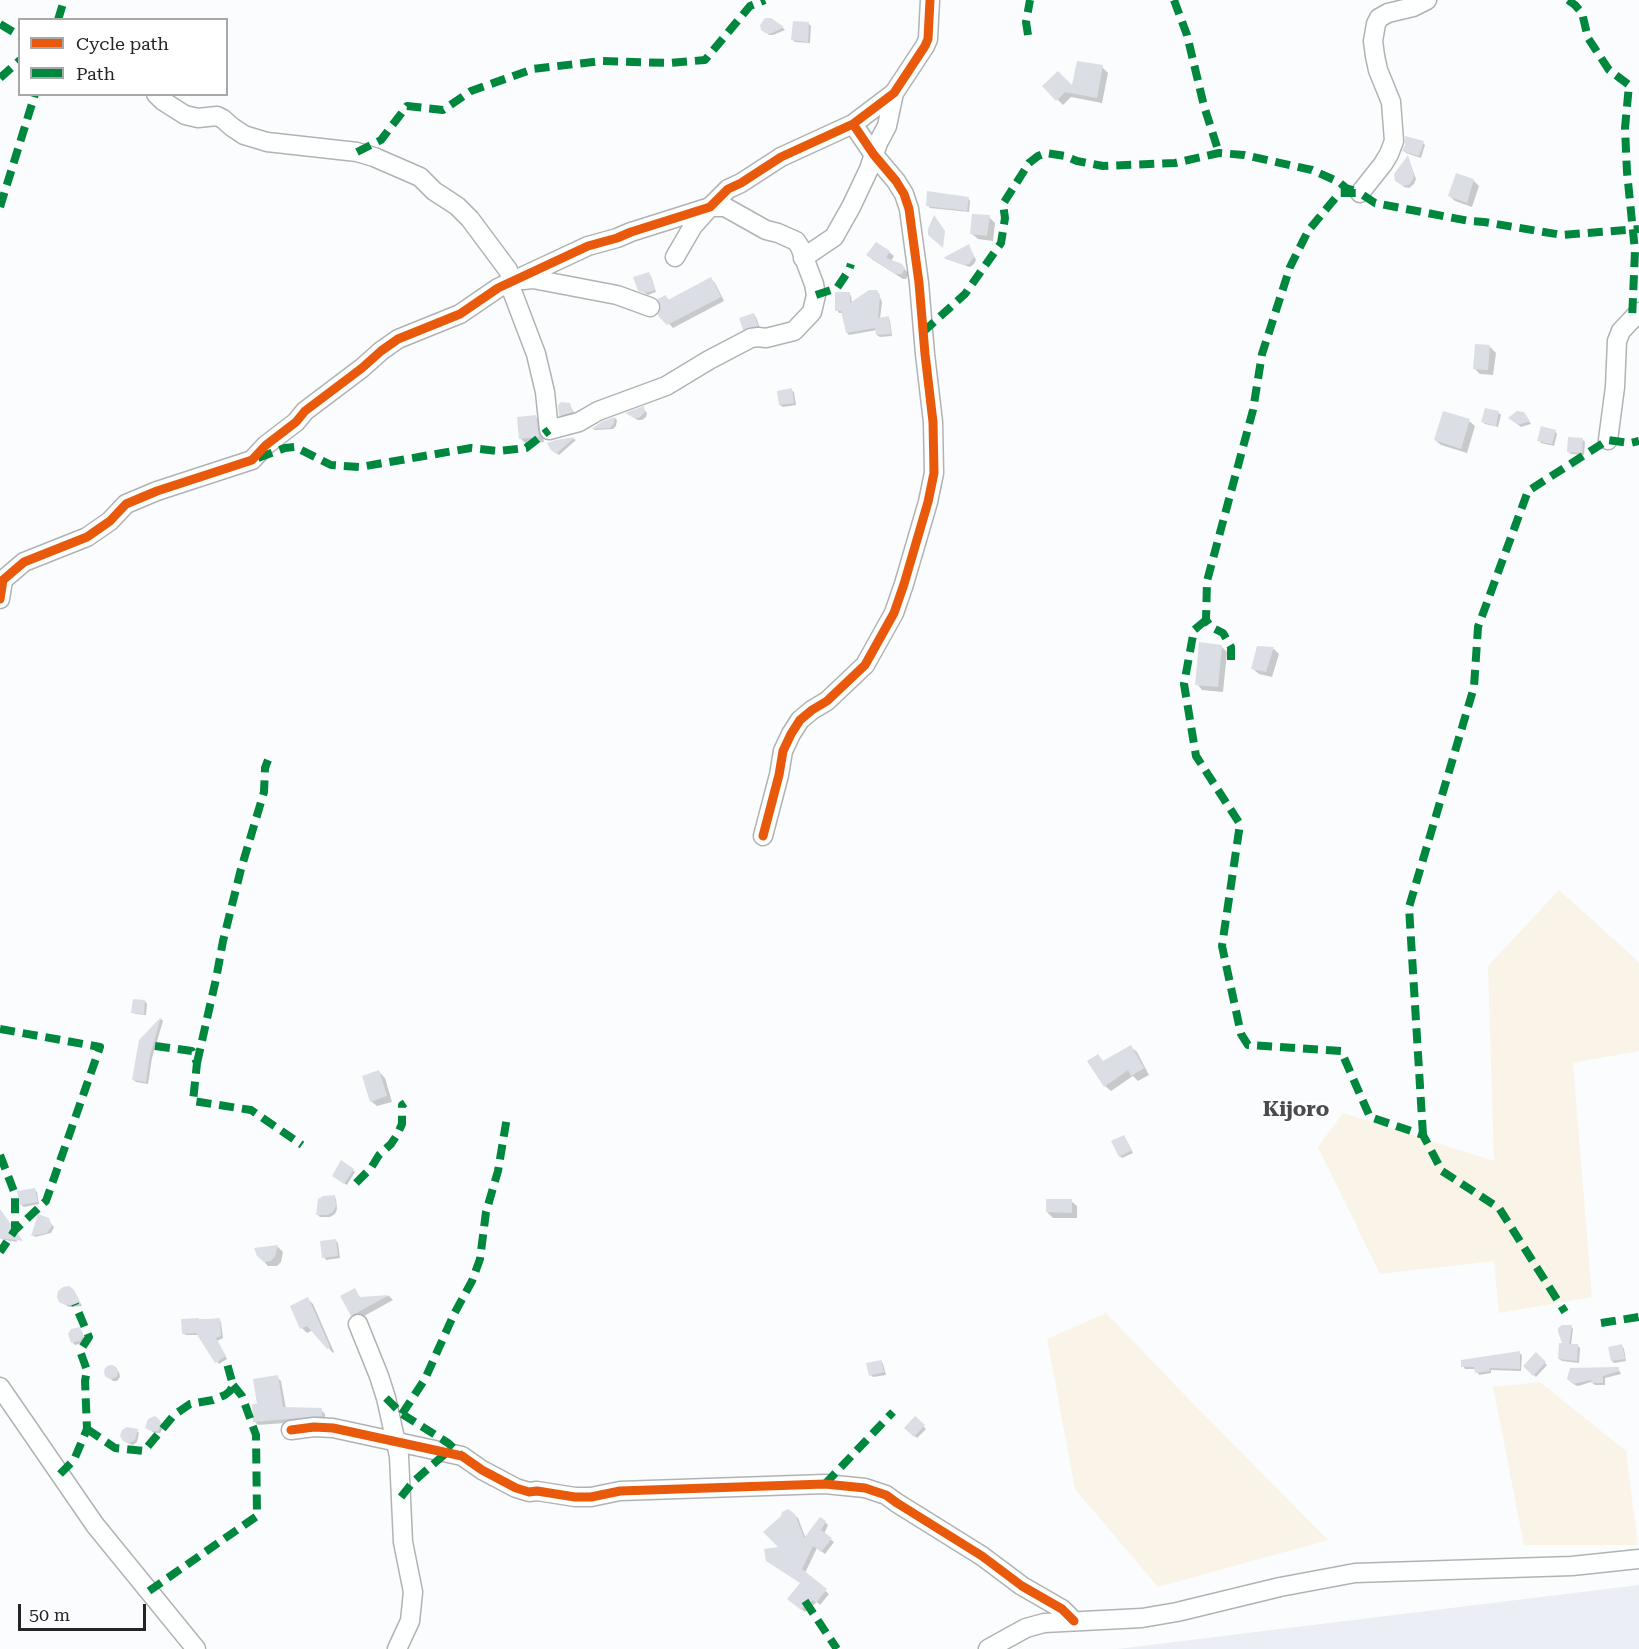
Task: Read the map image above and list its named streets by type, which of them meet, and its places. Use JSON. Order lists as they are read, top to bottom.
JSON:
{
  "districts": ["Kijoro"],
  "legend": ["Cycle path", "Path"],
  "scale_bar": "50 m"
}
